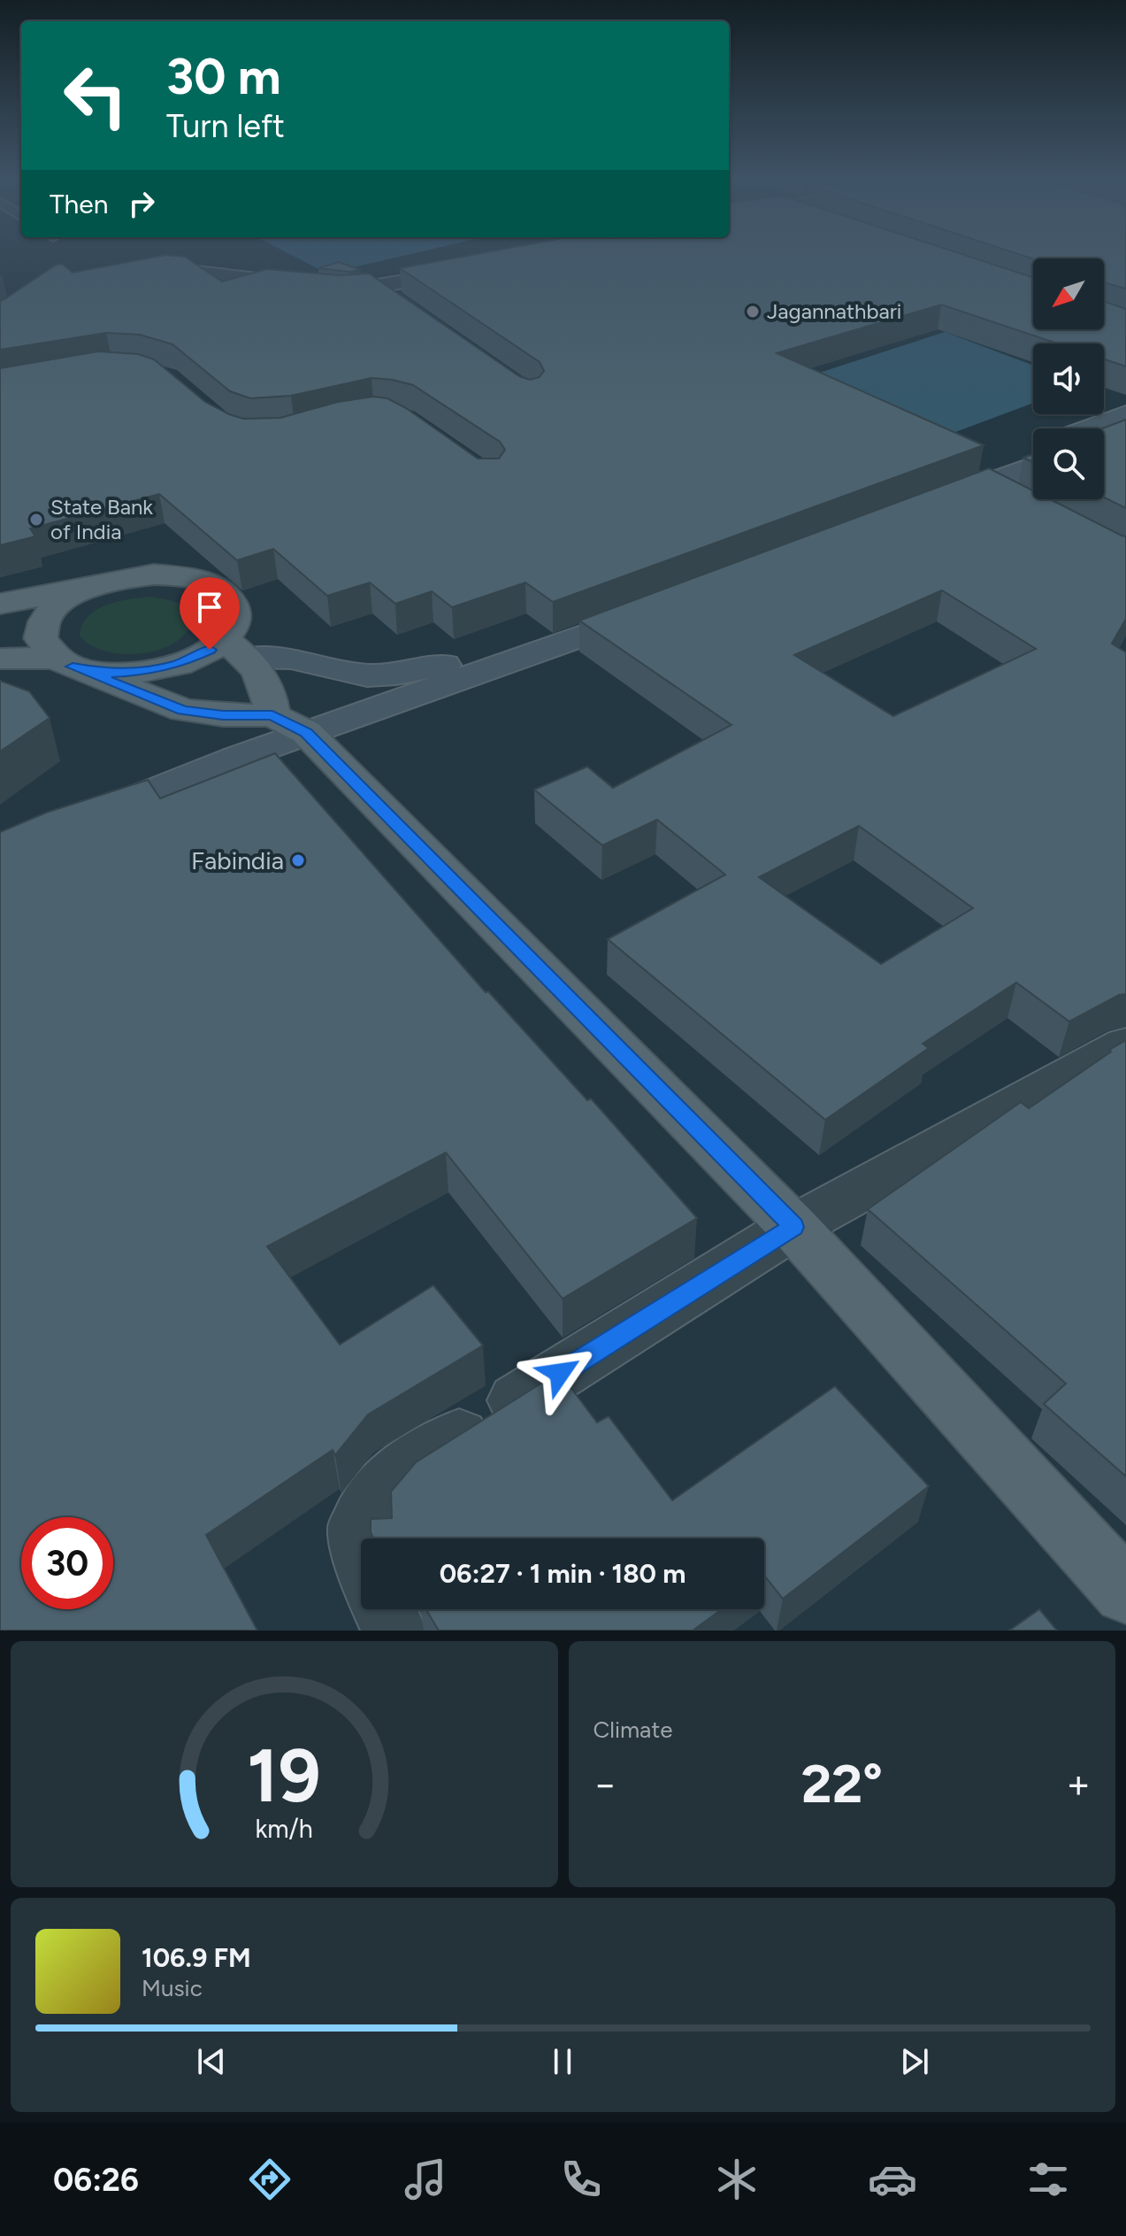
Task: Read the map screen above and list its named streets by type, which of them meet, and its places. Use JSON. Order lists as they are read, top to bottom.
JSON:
{
  "places": ["Jagannathbari", "State Bank of India", "Fabindia"],
  "north": "bottom left",
  "page": {
    "turn": ["30 m", "Turn left"],
    "then": "Then",
    "limit": "30",
    "trip": "06:27 · 1 min · 180 m",
    "tile": "Climate",
    "heat": ["−", "22°", "+"],
    "song": ["106.9 FM", "Music"],
    "tabs": "06:26",
    "gauge": ["19", "km/h"]
  }
}
